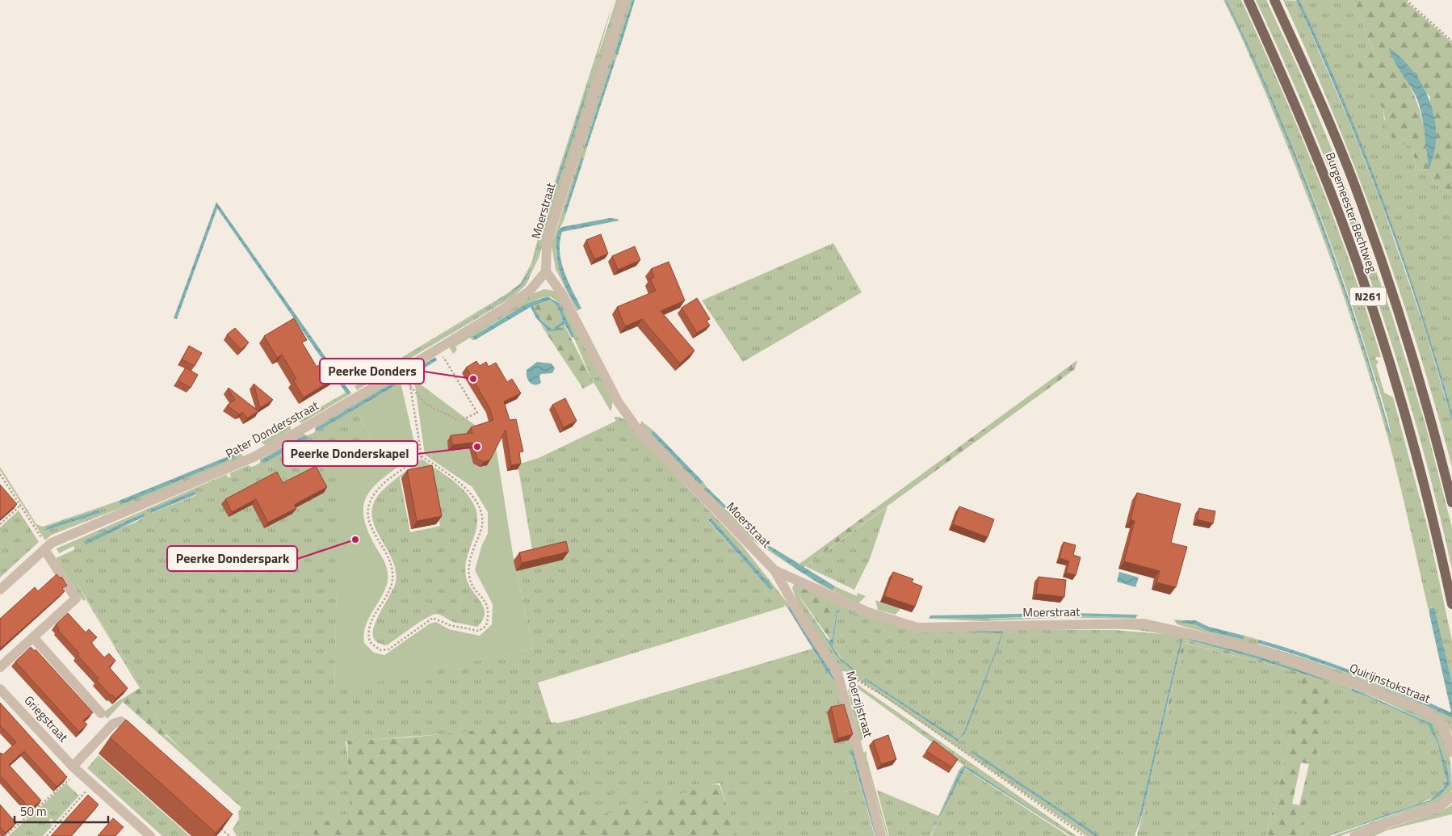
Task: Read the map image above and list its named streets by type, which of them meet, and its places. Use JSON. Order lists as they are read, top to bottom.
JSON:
{
  "streets": {
    "main road": ["Burgemeester Bechtweg", "N261"],
    "street": [
      "Moerstraat",
      "Pater Dondersstraat",
      "Quirijnstokstraat",
      "Moerzijstraat",
      "Griegstraat"
    ]
  },
  "crossings": [
    ["Moerstraat", "Pater Dondersstraat"],
    ["Moerstraat", "Quirijnstokstraat"],
    ["Moerstraat", "Moerzijstraat"]
  ],
  "places": ["Peerke Donders", "Peerke Donderskapel", "Peerke Donderspark"],
  "scale_bar": "50 m"
}
